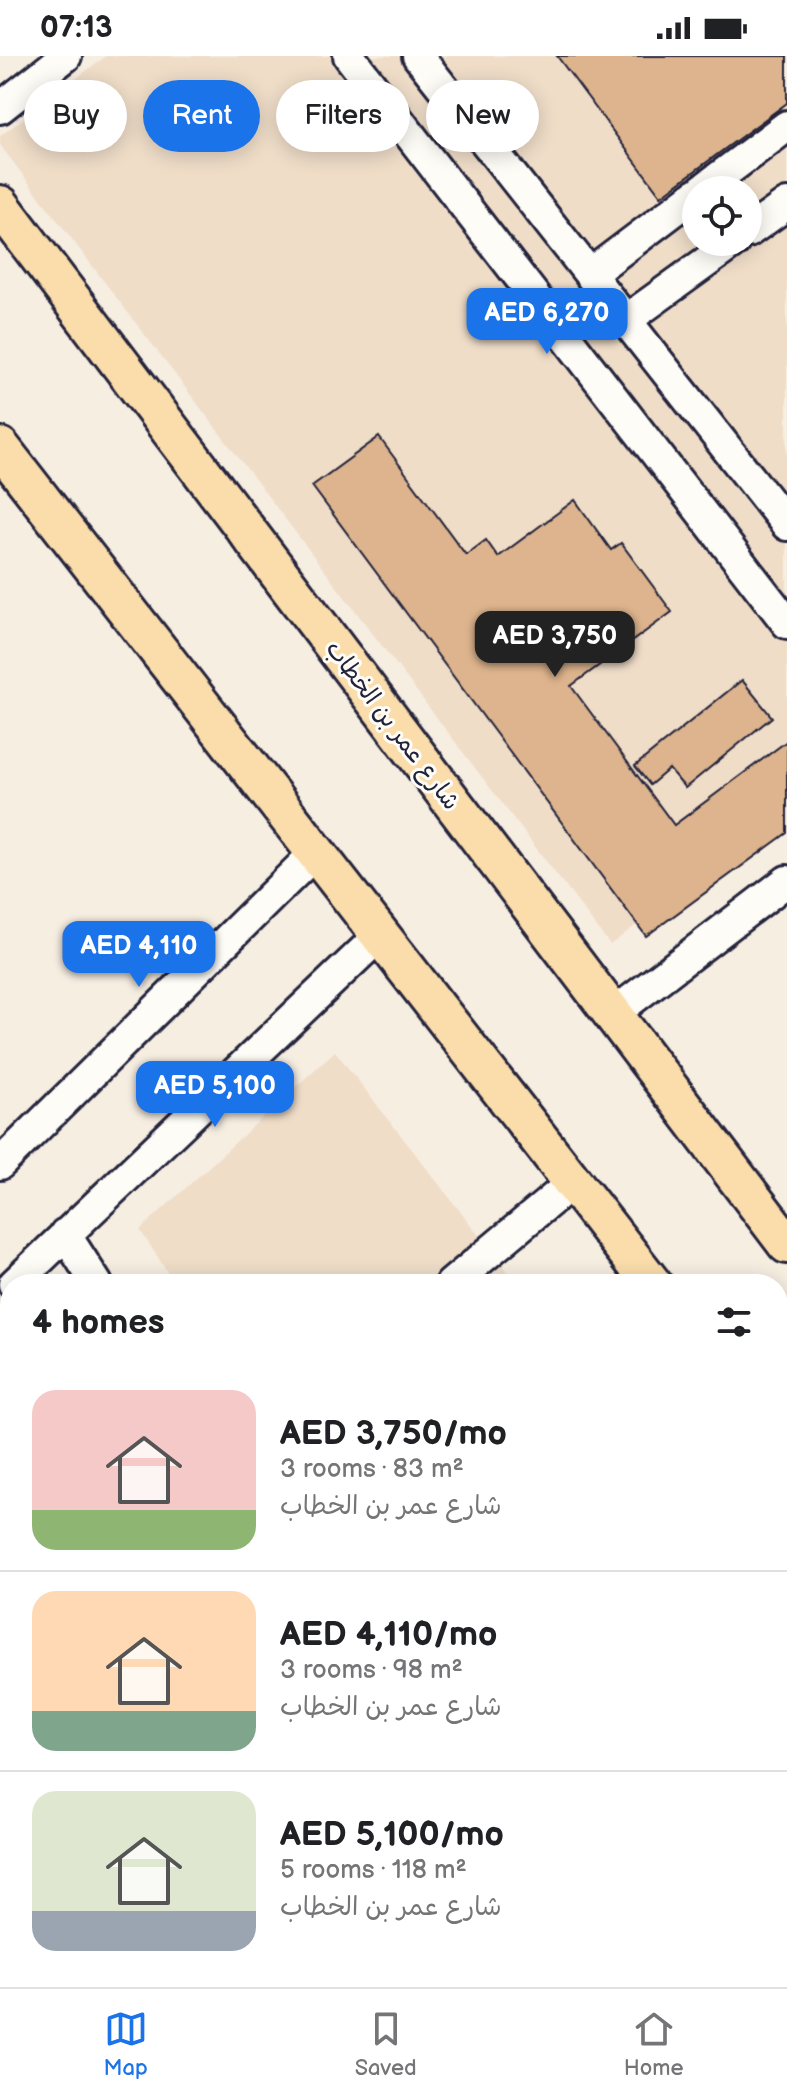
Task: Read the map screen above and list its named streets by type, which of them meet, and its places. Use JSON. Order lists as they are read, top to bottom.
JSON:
{
  "streets": {
    "main road": ["شارع عمر بن الخطاب"]
  },
  "page": {
    "status": "07:13",
    "chip": [
      "Buy",
      "Rent",
      "Filters",
      "New"
    ],
    "price": [
      "AED 6,270",
      "AED 3,750",
      "AED 4,110",
      "AED 5,100"
    ],
    "heading": "4 homes",
    "list": [
      {
        "name": "AED 3,750/mo",
        "note": "3 rooms · 83 m² · شارع عمر بن الخطاب"
      },
      {
        "name": "AED 4,110/mo",
        "note": "3 rooms · 98 m² · شارع عمر بن الخطاب"
      },
      {
        "name": "AED 5,100/mo",
        "note": "5 rooms · 118 m² · شارع عمر بن الخطاب"
      }
    ],
    "tabs": ["Map", "Saved", "Home"]
  }
}
